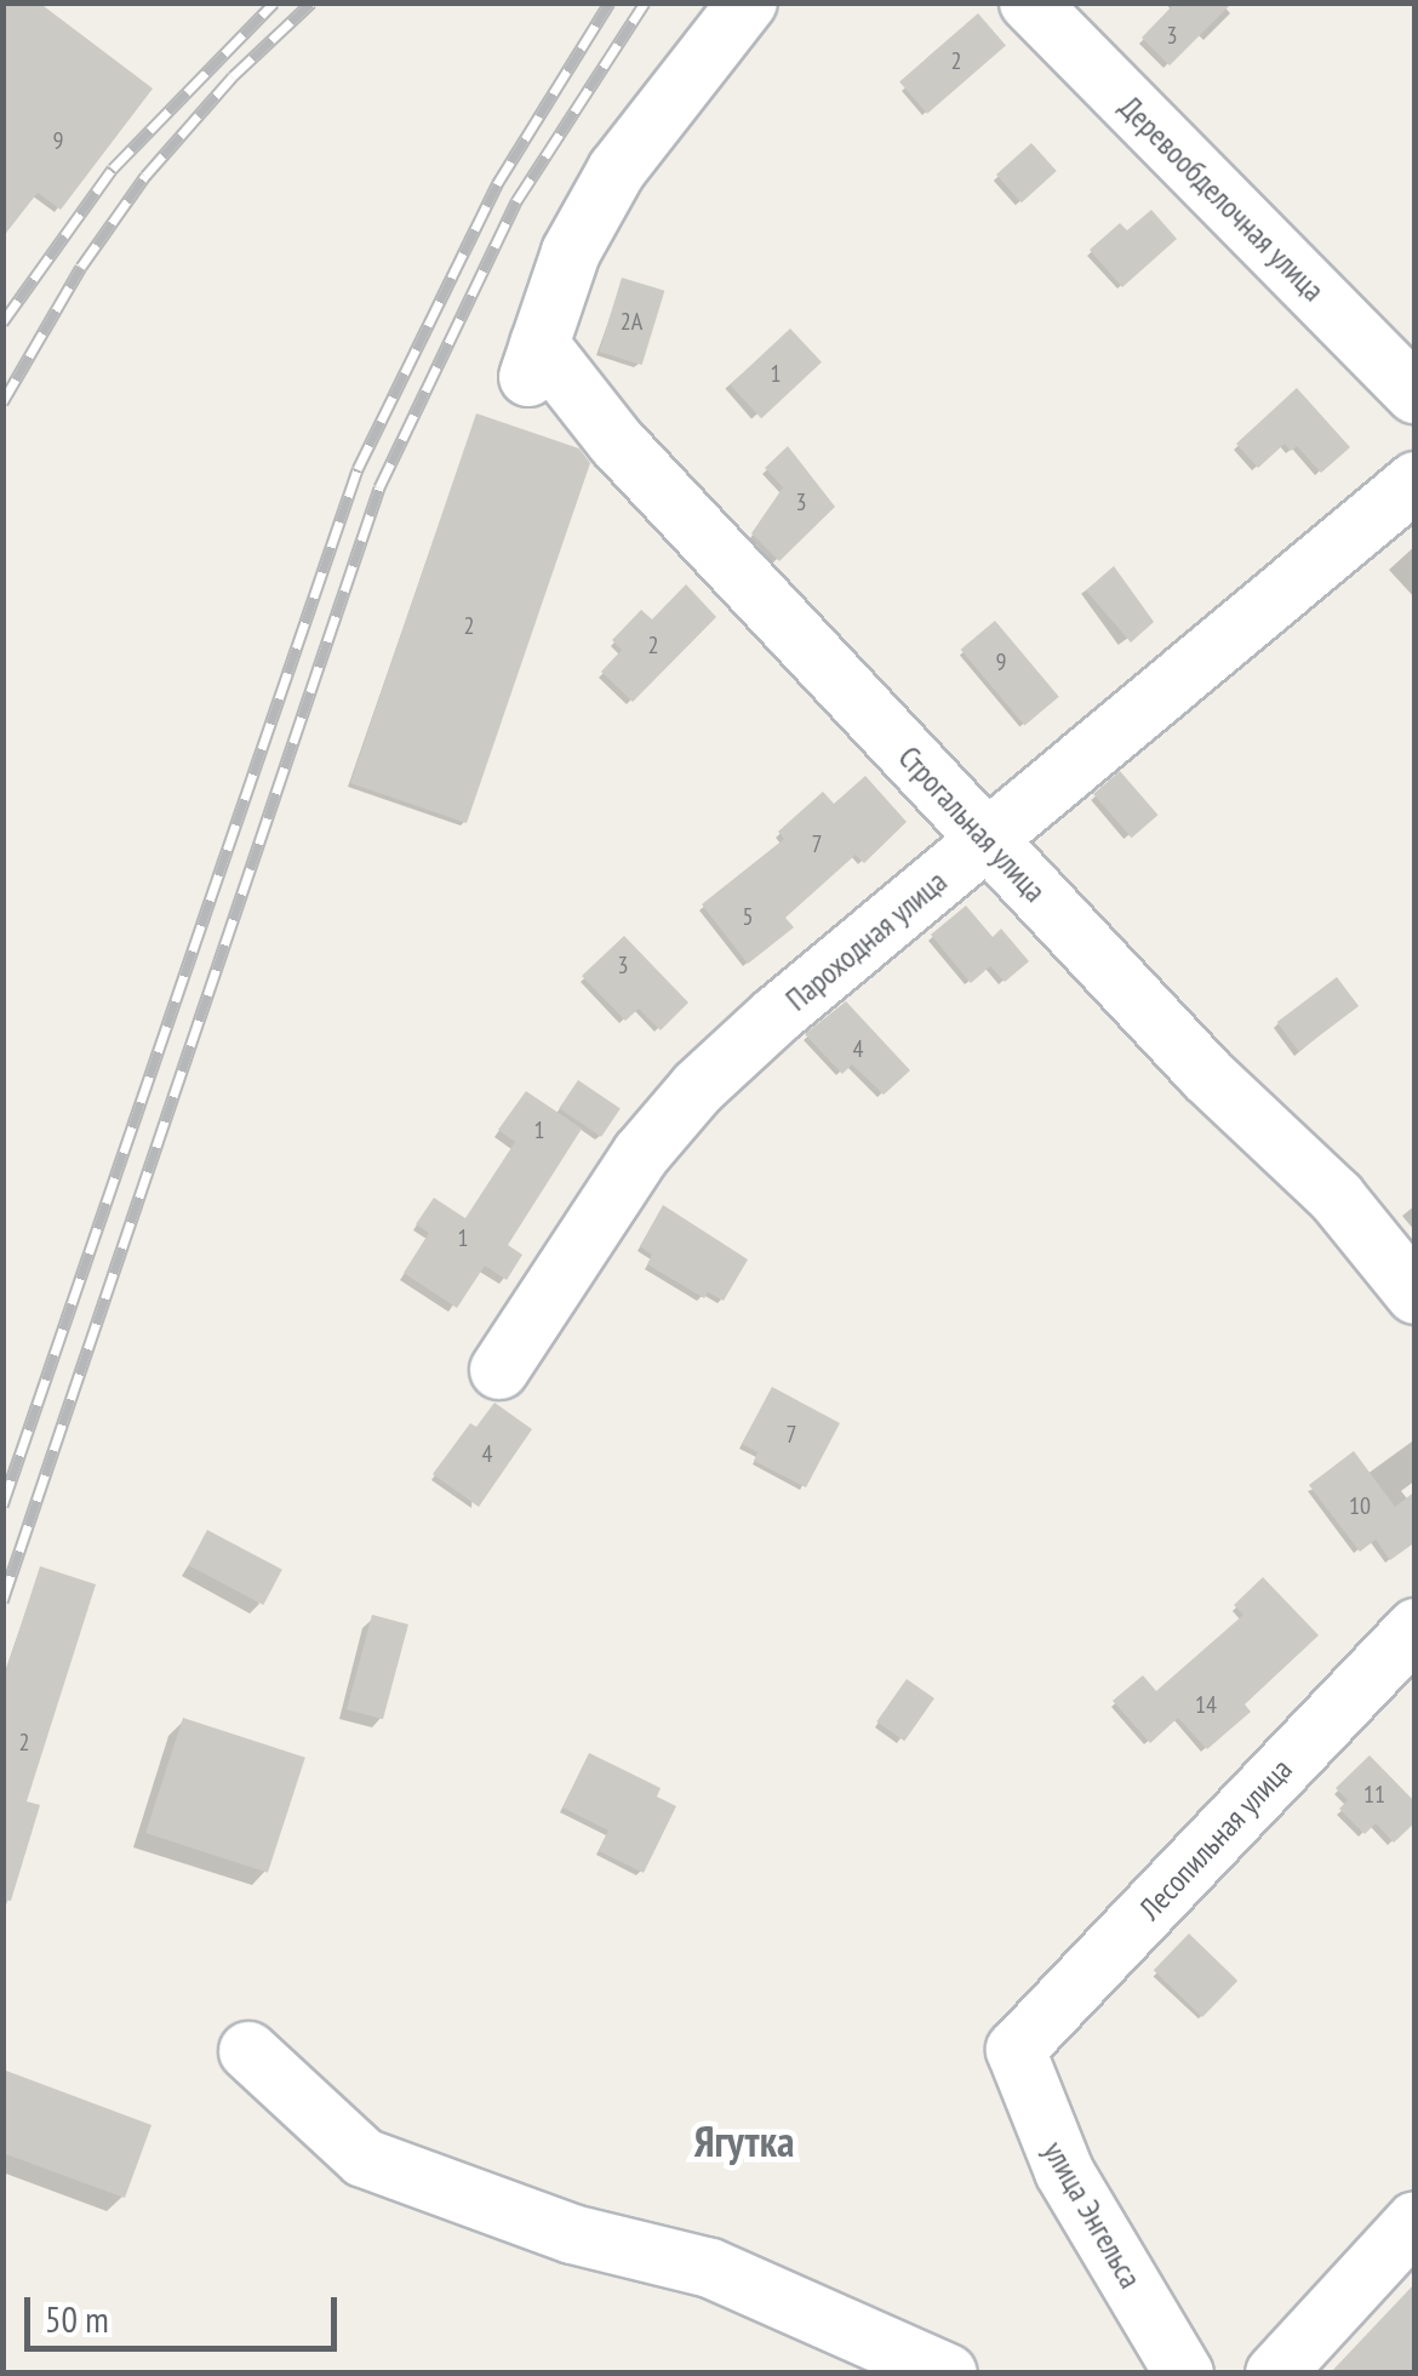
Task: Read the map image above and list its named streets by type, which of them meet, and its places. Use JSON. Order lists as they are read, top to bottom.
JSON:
{
  "streets": {
    "street": [
      "Деревообделочная улица",
      "Строгальная улица",
      "Пароходная улица",
      "Лесопильная улица",
      "улица Энгельса"
    ]
  },
  "crossings": [
    ["Строгальная улица", "Пароходная улица"],
    ["Лесопильная улица", "улица Энгельса"]
  ],
  "districts": ["Ягутка"],
  "house_numbers": [
    "3",
    "2",
    "9",
    "2А",
    "1",
    "3",
    "2",
    "2",
    "9",
    "7",
    "5",
    "3",
    "4",
    "1",
    "1",
    "7",
    "4",
    "10",
    "14",
    "2",
    "11"
  ],
  "scale_bar": "50 m"
}
